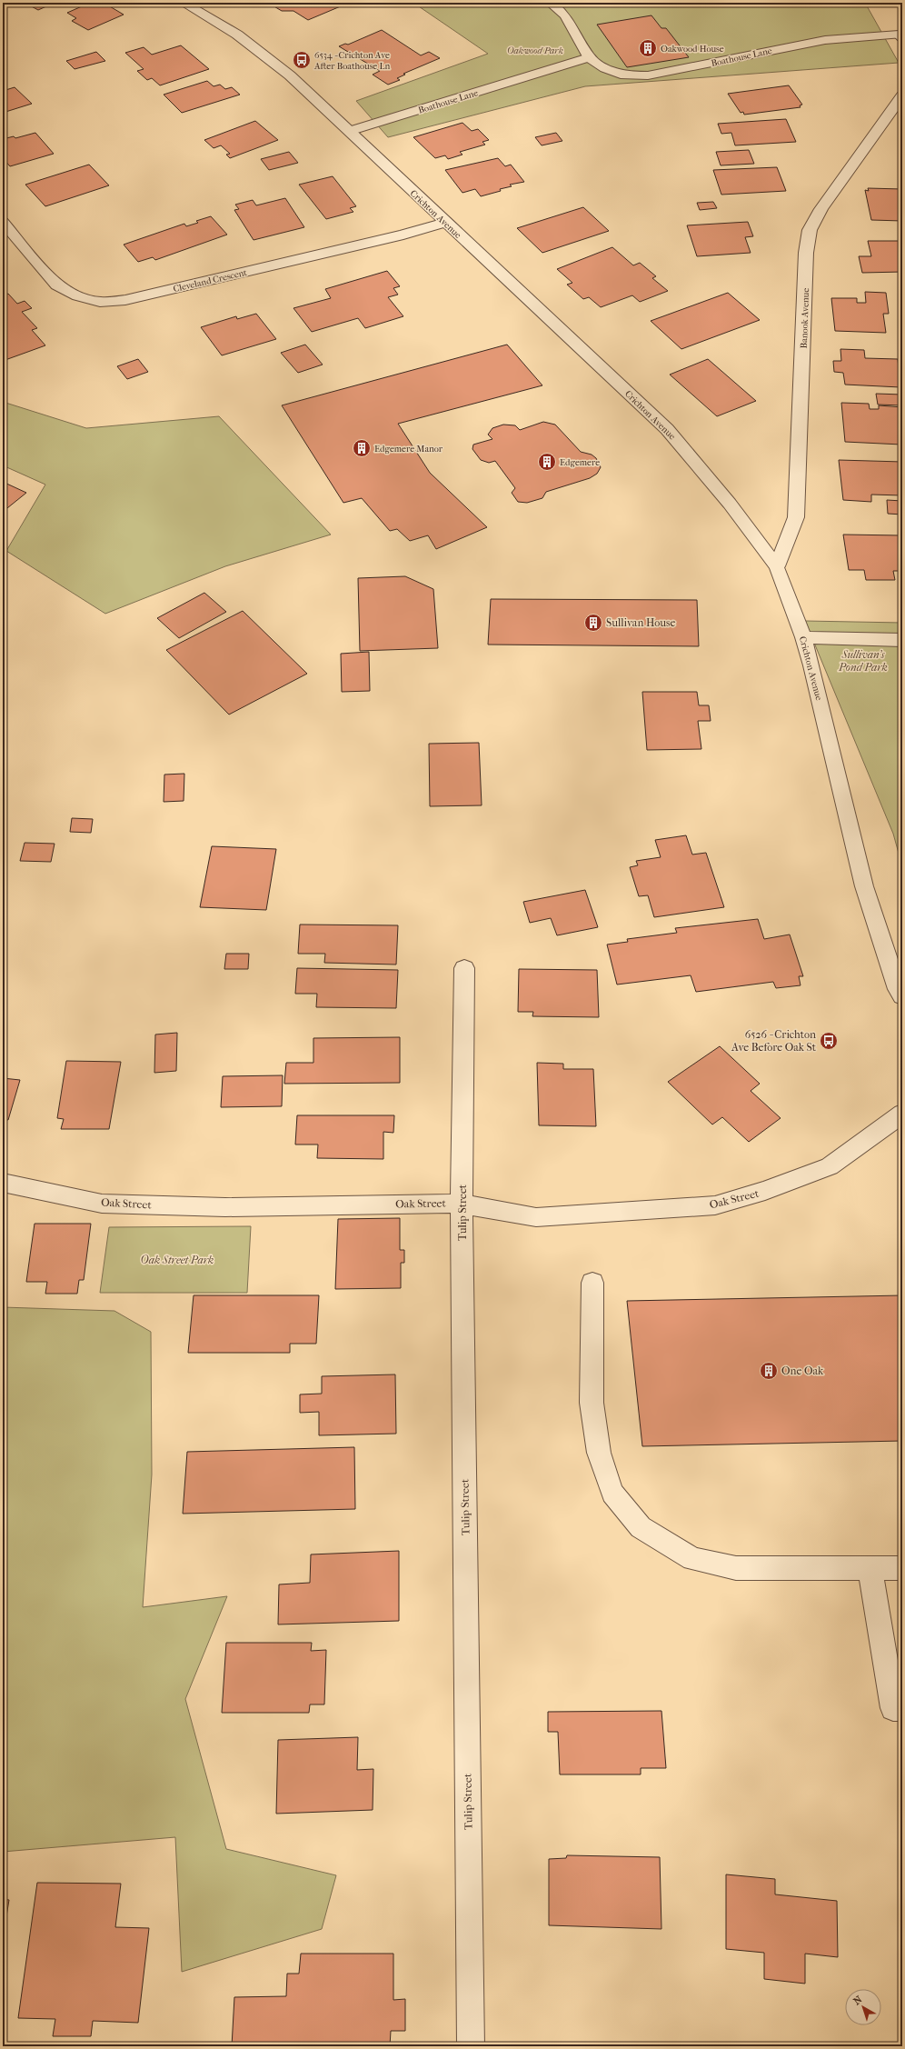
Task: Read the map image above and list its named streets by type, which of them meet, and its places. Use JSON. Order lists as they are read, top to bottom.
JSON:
{
  "streets": {
    "street": [
      "Boathouse Lane",
      "Crichton Avenue",
      "Cleveland Crescent",
      "Banook Avenue",
      "Oak Street",
      "Tulip Street"
    ]
  },
  "crossings": [
    ["Boathouse Lane", "Crichton Avenue"],
    ["Crichton Avenue", "Cleveland Crescent"],
    ["Crichton Avenue", "Banook Avenue"],
    ["Oak Street", "Tulip Street"]
  ],
  "parks": ["Oakwood Park", "Sullivan's Pond Park", "Oak Street Park"],
  "places": {
    "building": [
      "Oakwood House",
      "Edgemere Manor",
      "Edgemere",
      "Sullivan House",
      "One Oak"
    ],
    "bus stop": ["6534 - Crichton Ave After Boathouse Ln", "6526 - Crichton Ave Before Oak St"]
  },
  "north": "top left"
}
